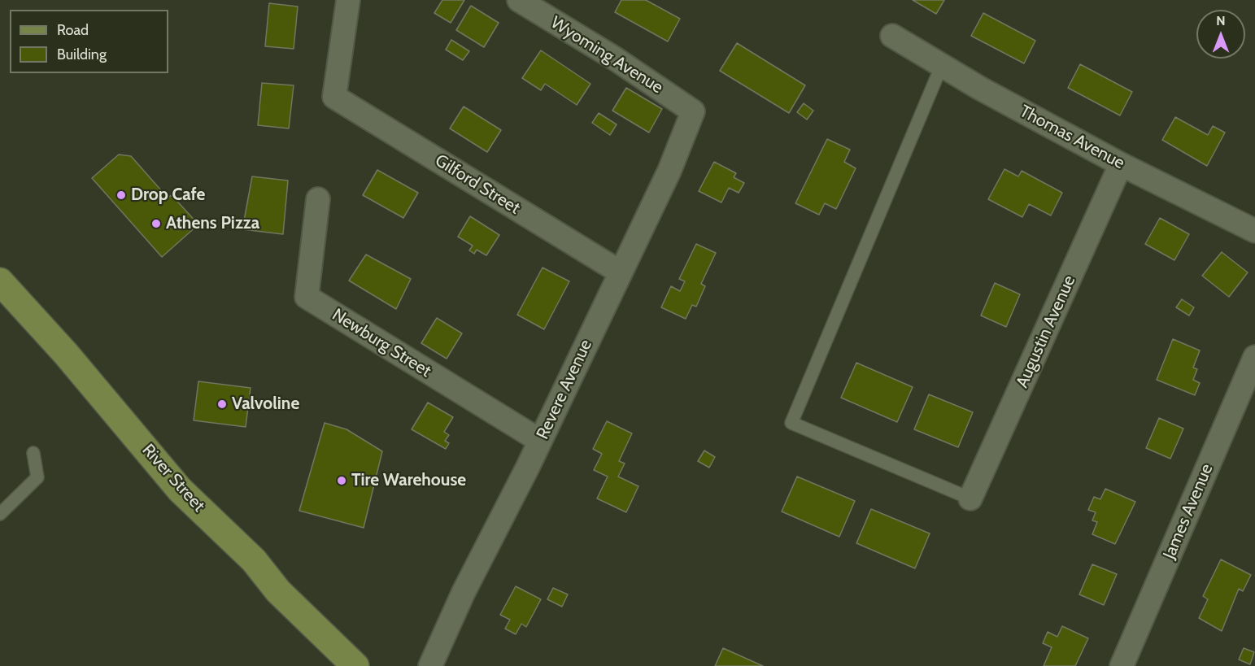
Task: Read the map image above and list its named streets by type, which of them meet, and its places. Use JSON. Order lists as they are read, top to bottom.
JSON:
{
  "streets": {
    "main road": ["River Street"],
    "street": [
      "Wyoming Avenue",
      "Thomas Avenue",
      "Gilford Street",
      "Augustin Avenue",
      "Newburg Street",
      "Revere Avenue",
      "James Avenue"
    ]
  },
  "crossings": [
    ["Wyoming Avenue", "Revere Avenue"],
    ["Thomas Avenue", "Augustin Avenue"],
    ["Gilford Street", "Revere Avenue"],
    ["Newburg Street", "Revere Avenue"]
  ],
  "places": [
    "Drop Cafe",
    "Athens Pizza",
    "Valvoline",
    "Tire Warehouse"
  ],
  "legend": ["Road", "Building"],
  "north": "top"
}
